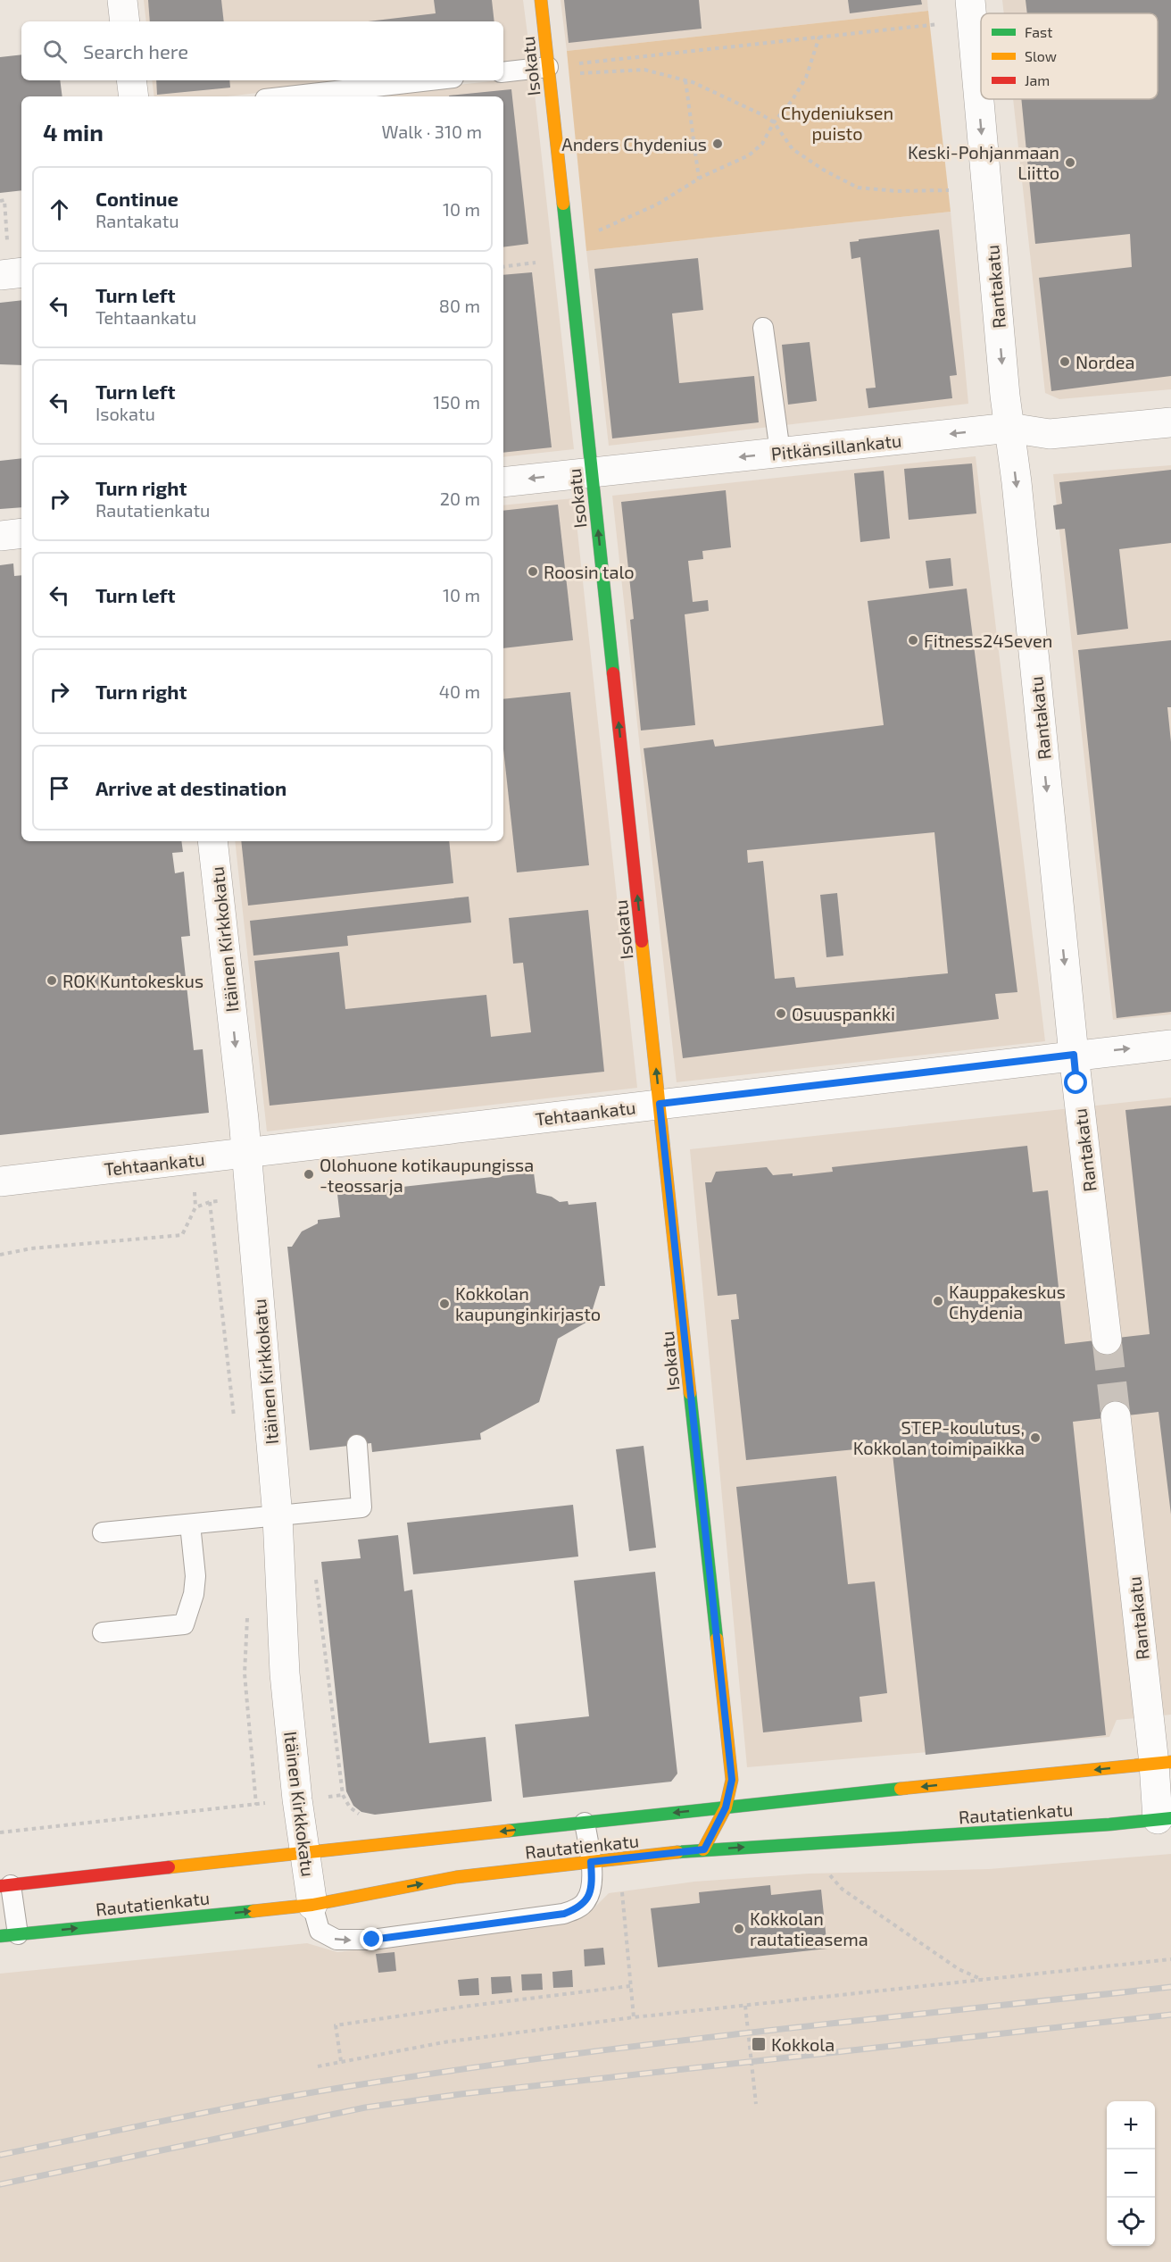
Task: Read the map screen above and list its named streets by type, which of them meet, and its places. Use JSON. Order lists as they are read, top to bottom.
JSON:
{
  "streets": {
    "main road": ["Isokatu", "Rautatienkatu"],
    "street": [
      "Rantakatu",
      "Pitkänsillankatu",
      "Itäinen Kirkkokatu",
      "Tehtaankatu"
    ]
  },
  "crossings": [
    ["Isokatu", "Pitkänsillankatu"],
    ["Isokatu", "Tehtaankatu"],
    ["Isokatu", "Rautatienkatu"],
    ["Rantakatu", "Pitkänsillankatu"],
    ["Rantakatu", "Tehtaankatu"],
    ["Rantakatu", "Rautatienkatu"],
    ["Itäinen Kirkkokatu", "Tehtaankatu"],
    ["Itäinen Kirkkokatu", "Rautatienkatu"]
  ],
  "one_way": ["Rantakatu", "Pitkänsillankatu"],
  "parks": ["Chydeniuksen puisto"],
  "places": {
    "other": [
      "Anders Chydenius",
      "Keski-Pohjanmaan Liitto",
      "Nordea",
      "Roosin talo",
      "Fitness24Seven",
      "ROK Kuntokeskus",
      "Osuuspankki",
      "Olohuone kotikaupungissa -teossarja",
      "Kauppakeskus Chydenia",
      "Kokkolan kaupunginkirjasto",
      "STEP-koulutus, Kokkolan toimipaikka",
      "Kokkolan rautatieasema"
    ],
    "transit": ["Kokkola"]
  },
  "legend": ["Fast", "Slow", "Jam"],
  "page": {
    "search": "Search here",
    "heading": ["4 min", "Walk · 310 m"],
    "list": [
      ["Continue", "Rantakatu", "10 m"],
      ["Turn left", "Tehtaankatu", "80 m"],
      ["Turn left", "Isokatu", "150 m"],
      ["Turn right", "Rautatienkatu", "20 m"],
      ["Turn left", "10 m"],
      ["Turn right", "40 m"],
      "Arrive at destination"
    ],
    "map_buttons": ["+", "−"]
  }
}
